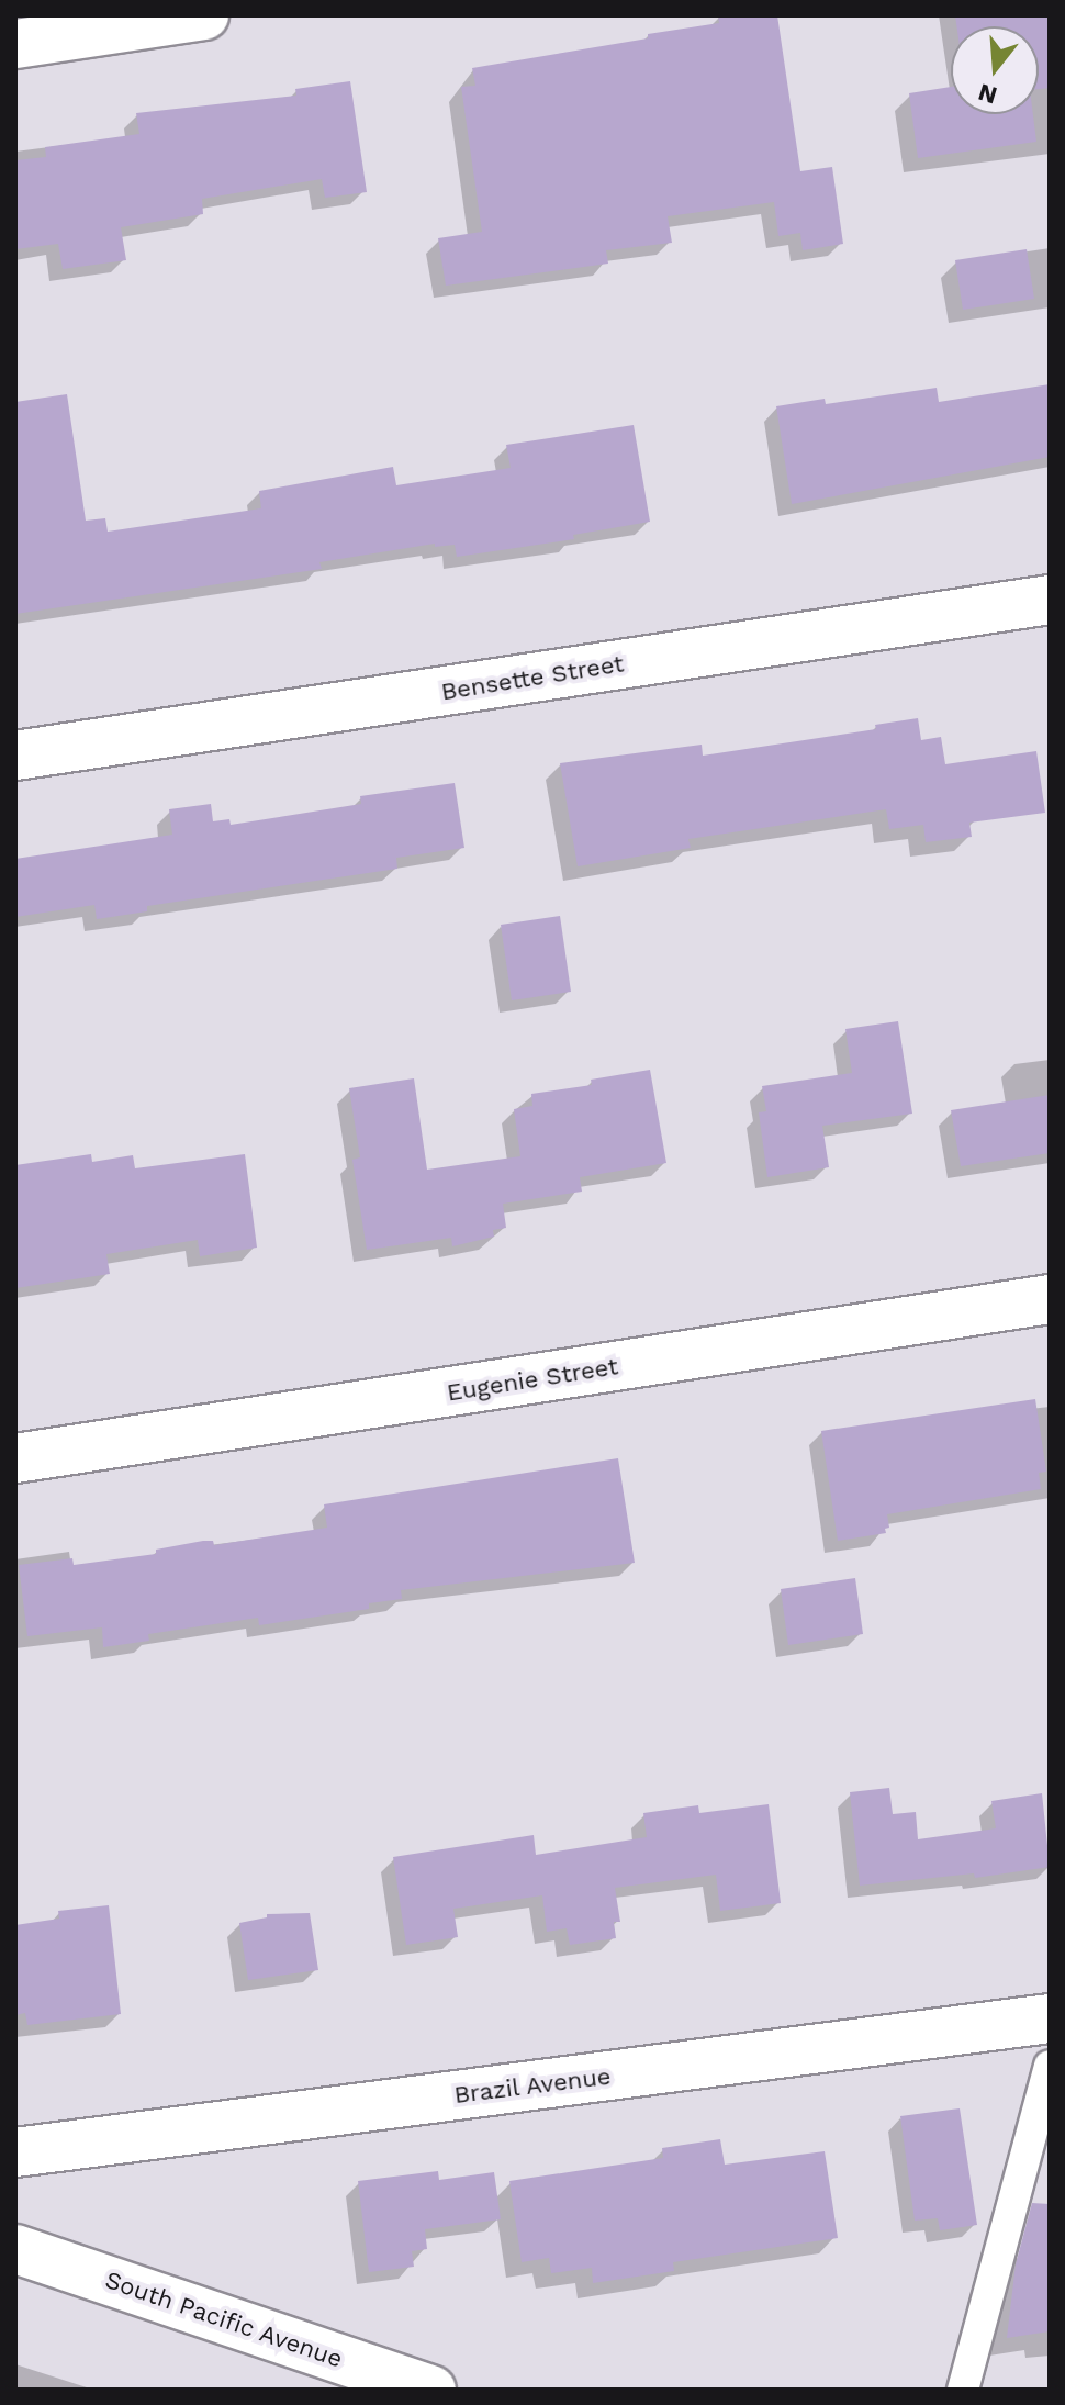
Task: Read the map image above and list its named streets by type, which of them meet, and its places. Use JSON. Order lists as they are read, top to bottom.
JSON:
{
  "streets": {
    "street": [
      "Bensette Street",
      "Eugenie Street",
      "Brazil Avenue",
      "South Pacific Avenue"
    ]
  },
  "north": "bottom"
}
